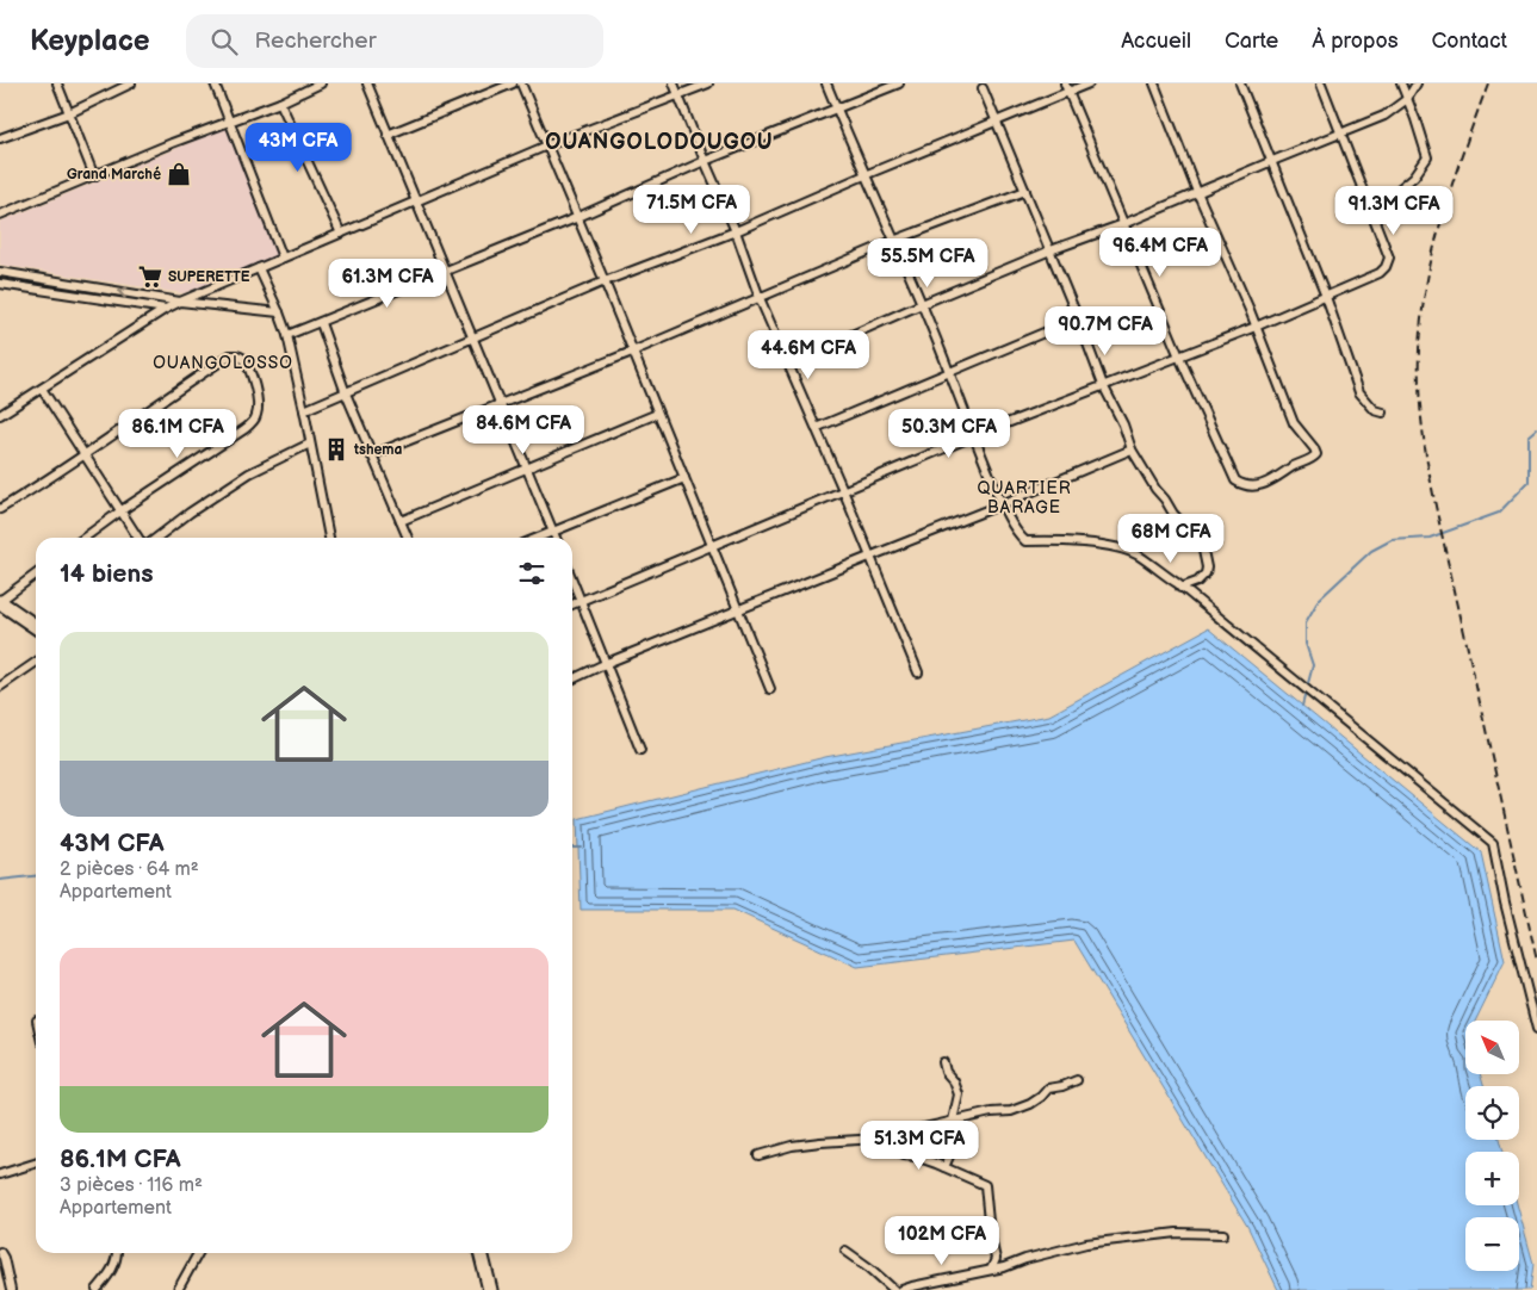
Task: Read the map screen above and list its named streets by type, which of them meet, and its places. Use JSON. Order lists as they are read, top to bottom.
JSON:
{
  "districts": ["OUANGOLODOUGOU", "OUANGOLOSSO", "QUARTIER BARAGE"],
  "places": {
    "shop": ["Grand Marché"],
    "supermarket": ["SUPERETTE"],
    "building": ["tshema"]
  },
  "north": "top left",
  "page": {
    "header": "Keyplace",
    "search": "Rechercher",
    "nav": [
      "Accueil",
      "Carte",
      "À propos",
      "Contact"
    ],
    "price": [
      "43M CFA",
      "71.5M CFA",
      "91.3M CFA",
      "96.4M CFA",
      "55.5M CFA",
      "61.3M CFA",
      "90.7M CFA",
      "44.6M CFA",
      "84.6M CFA",
      "86.1M CFA",
      "50.3M CFA",
      "68M CFA",
      "51.3M CFA",
      "102M CFA"
    ],
    "heading": "14 biens",
    "list": [
      {
        "name": "43M CFA",
        "note": "2 pièces · 64 m² · Appartement"
      },
      {
        "name": "86.1M CFA",
        "note": "3 pièces · 116 m² · Appartement"
      }
    ],
    "map_buttons": ["+", "−"]
  }
}
